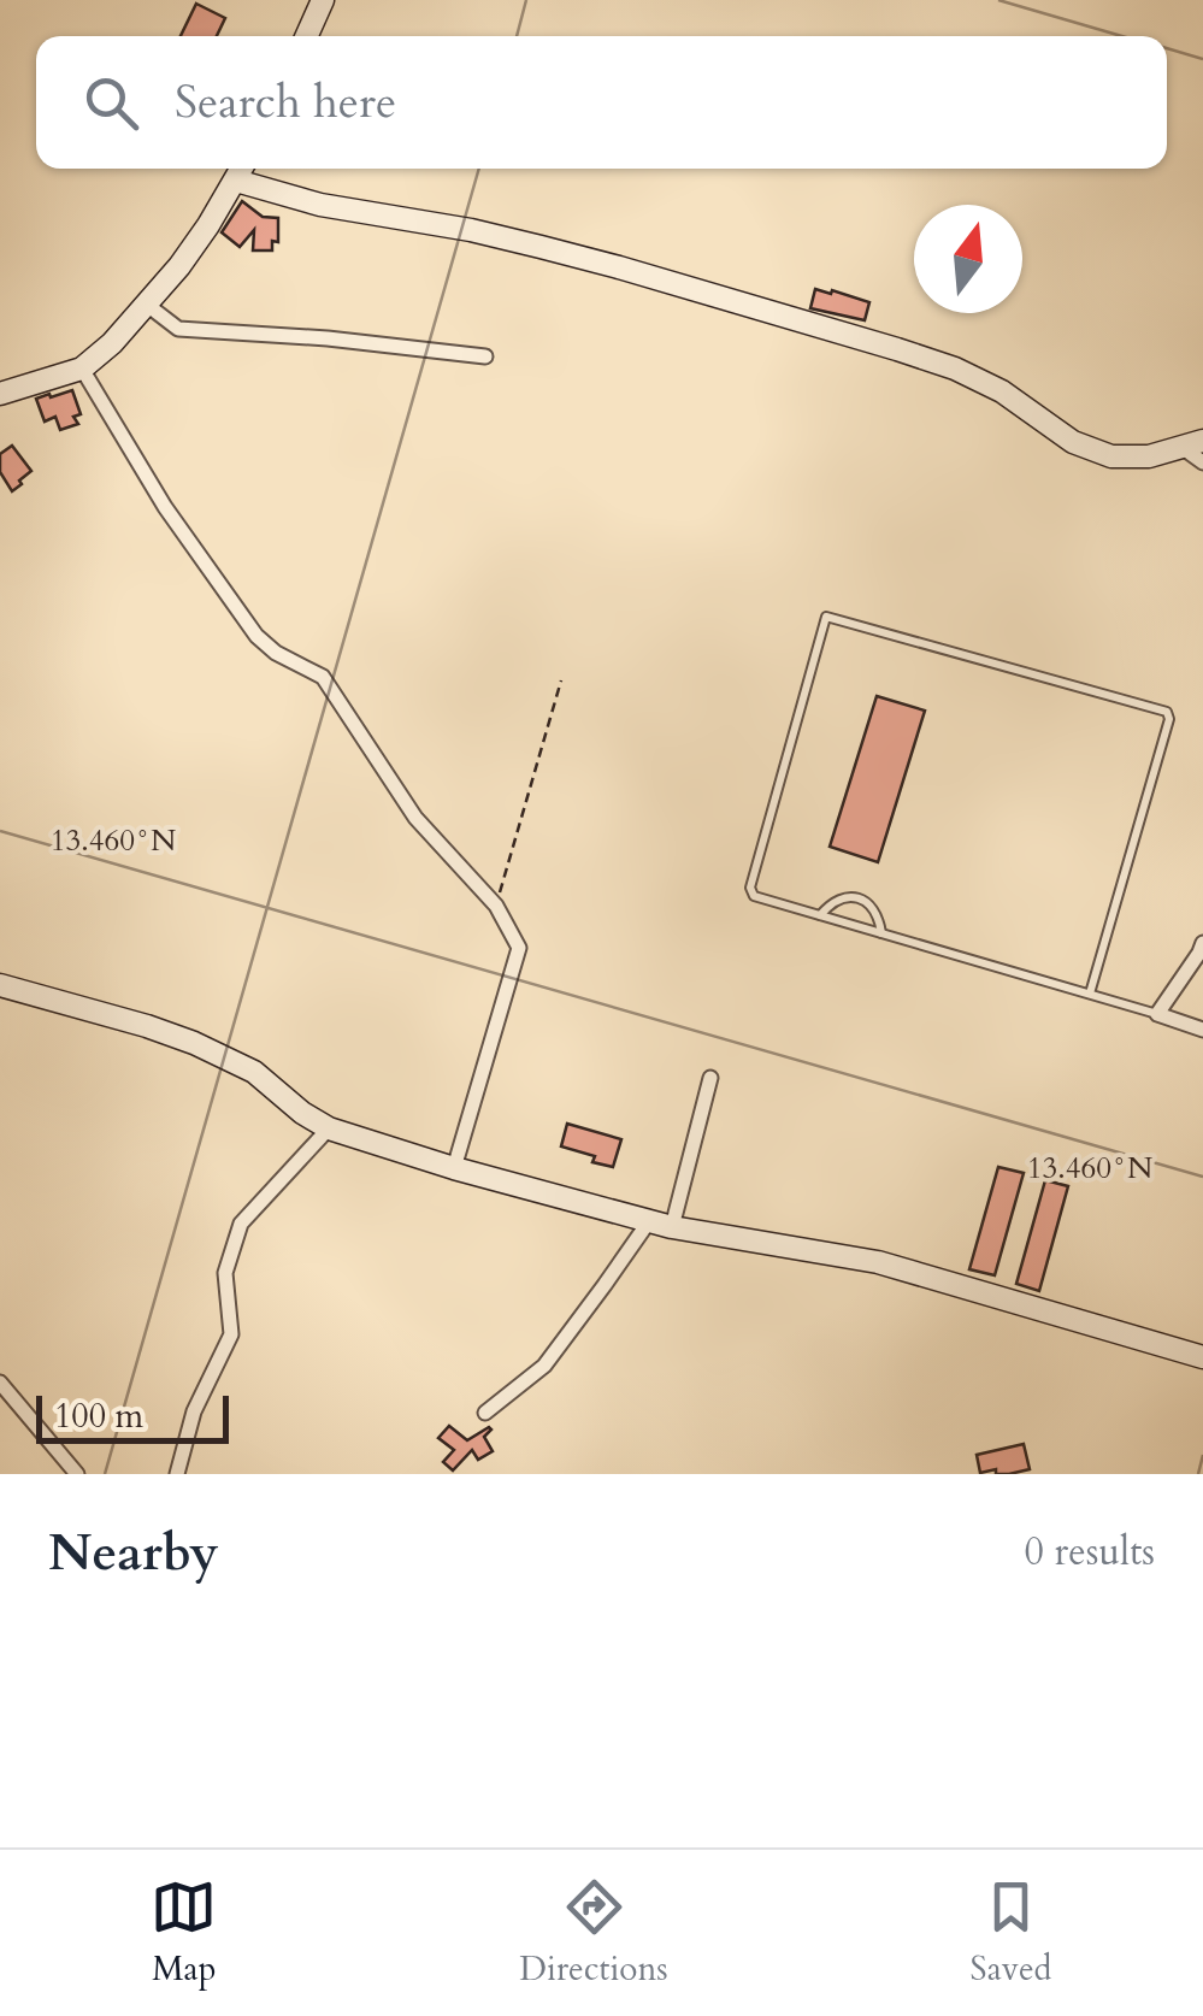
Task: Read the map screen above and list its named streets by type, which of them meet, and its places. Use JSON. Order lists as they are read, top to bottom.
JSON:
{
  "scale_bar": "100 m",
  "north": "top",
  "page": {
    "search": "Search here",
    "scale": "100 m",
    "heading": ["Nearby", "0 results"],
    "nav": ["Map", "Directions", "Saved"]
  },
  "coordinates": ["13.460°N"]
}
